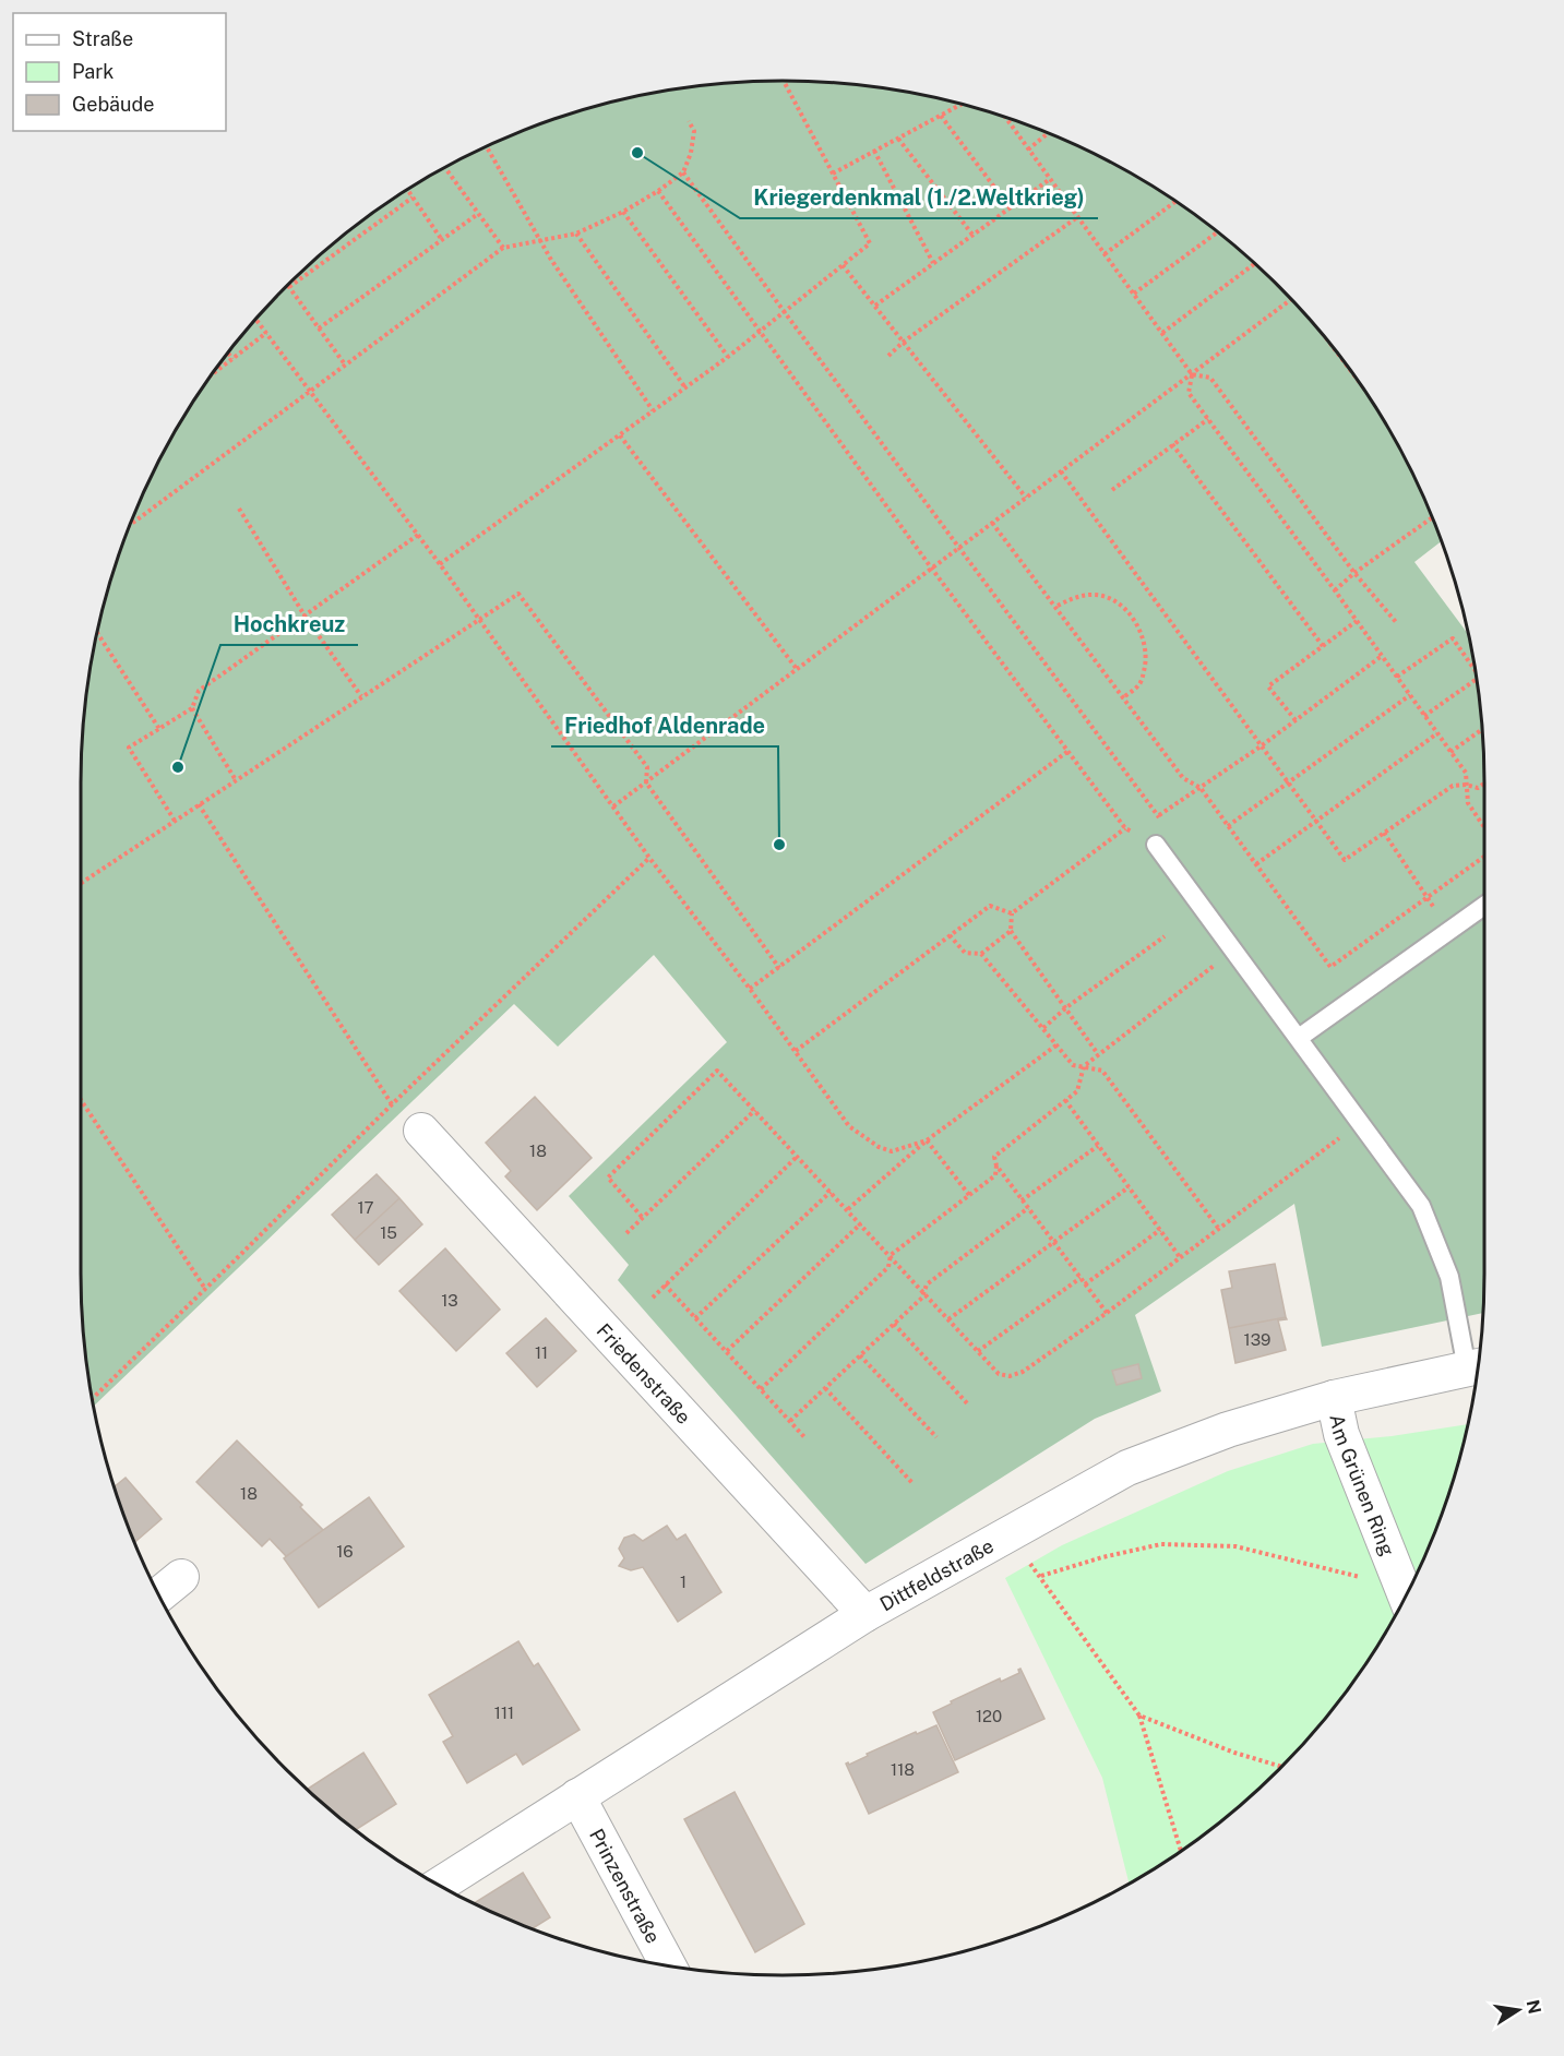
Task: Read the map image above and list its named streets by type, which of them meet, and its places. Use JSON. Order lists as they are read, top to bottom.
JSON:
{
  "streets": {
    "street": [
      "Friedenstraße",
      "Am Grünen Ring",
      "Dittfeldstraße",
      "Prinzenstraße"
    ]
  },
  "crossings": [
    ["Friedenstraße", "Dittfeldstraße"],
    ["Am Grünen Ring", "Dittfeldstraße"],
    ["Dittfeldstraße", "Prinzenstraße"]
  ],
  "places": ["Kriegerdenkmal (1./2.Weltkrieg)", "Hochkreuz", "Friedhof Aldenrade"],
  "house_numbers": [
    "18",
    "17",
    "15",
    "13",
    "139",
    "11",
    "18",
    "16",
    "1",
    "111",
    "120",
    "118"
  ],
  "legend": ["Straße", "Park", "Gebäude"],
  "north": "right"
}
